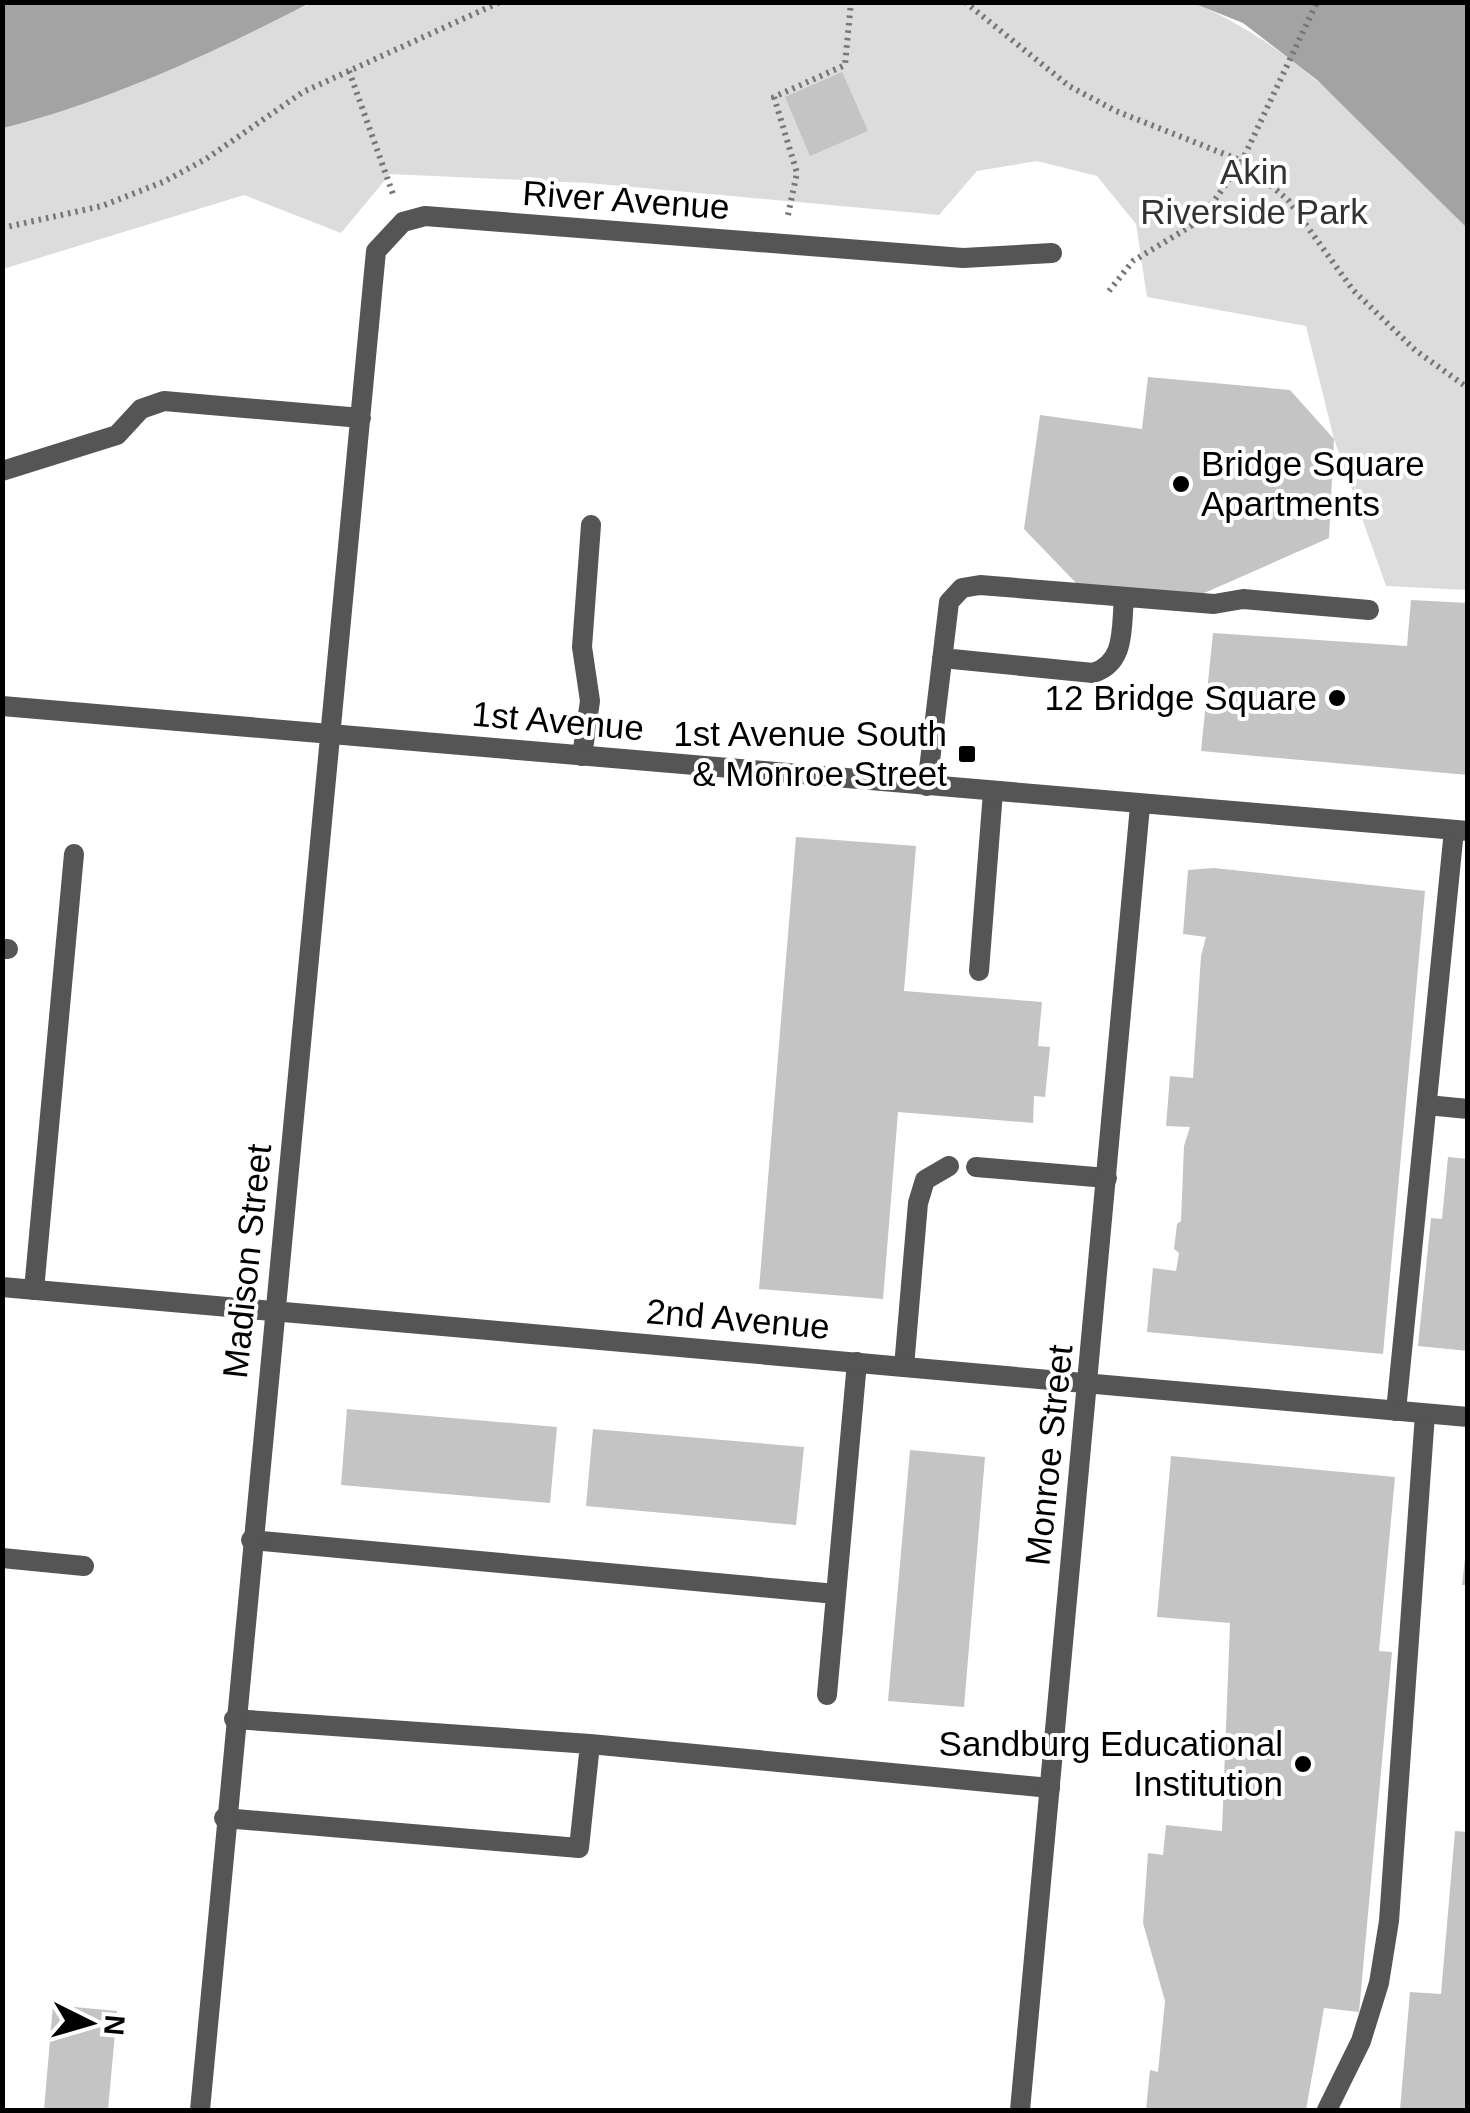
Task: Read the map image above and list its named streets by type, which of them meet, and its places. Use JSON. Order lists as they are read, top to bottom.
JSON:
{
  "streets": {
    "street": [
      "River Avenue",
      "1st Avenue",
      "Madison Street",
      "2nd Avenue",
      "Monroe Street"
    ]
  },
  "crossings": [
    ["1st Avenue", "Madison Street"],
    ["1st Avenue", "Monroe Street"],
    ["Madison Street", "2nd Avenue"],
    ["2nd Avenue", "Monroe Street"]
  ],
  "parks": ["Akin Riverside Park"],
  "places": {
    "other": ["Bridge Square Apartments", "12 Bridge Square", "Sandburg Educational Institution"],
    "transit": ["1st Avenue South & Monroe Street"]
  },
  "north": "right"
}
